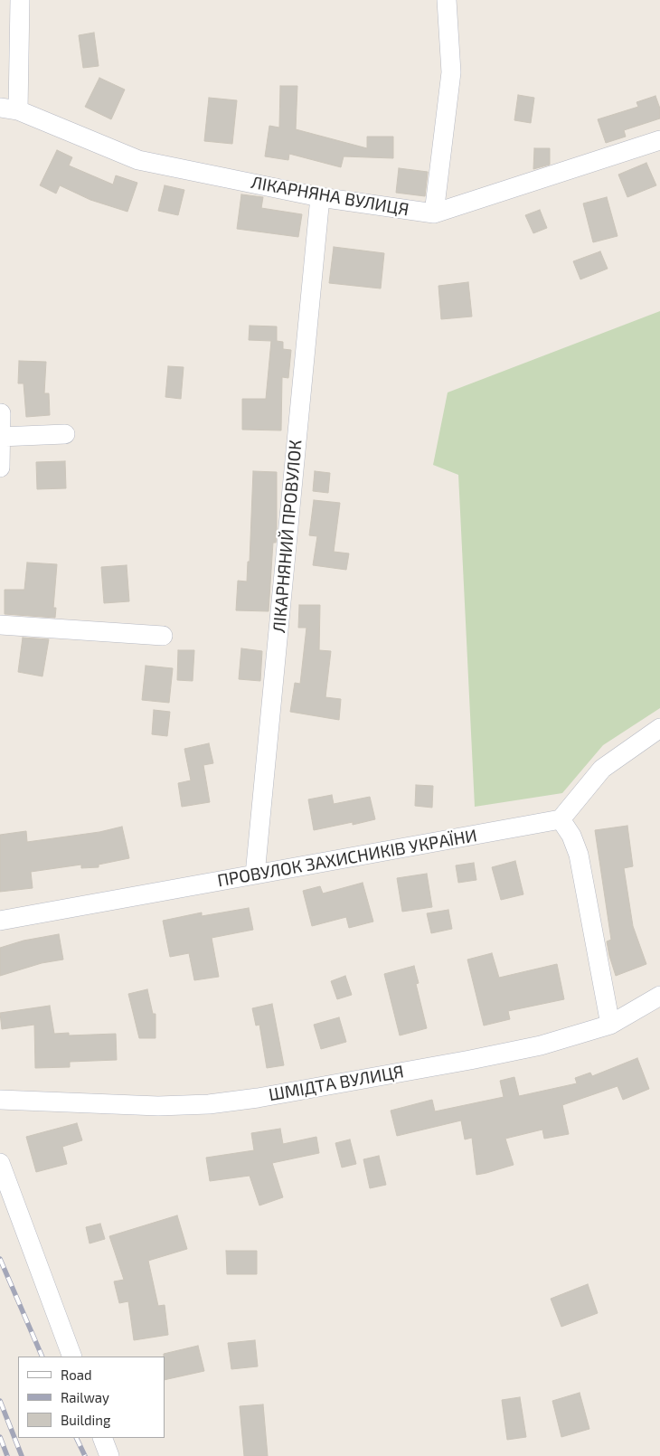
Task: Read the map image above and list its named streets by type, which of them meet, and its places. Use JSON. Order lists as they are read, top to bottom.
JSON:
{
  "streets": {
    "street": [
      "ЛІКАРНЯНА ВУЛИЦЯ",
      "ЛІКАРНЯНИЙ ПРОВУЛОК",
      "ПРОВУЛОК ЗАХИСНИКІВ УКРАЇНИ",
      "ШМІДТА ВУЛИЦЯ"
    ]
  },
  "crossings": [
    ["ЛІКАРНЯНА ВУЛИЦЯ", "ЛІКАРНЯНИЙ ПРОВУЛОК"],
    ["ЛІКАРНЯНИЙ ПРОВУЛОК", "ПРОВУЛОК ЗАХИСНИКІВ УКРАЇНИ"]
  ],
  "legend": ["Road", "Railway", "Building"]
}
